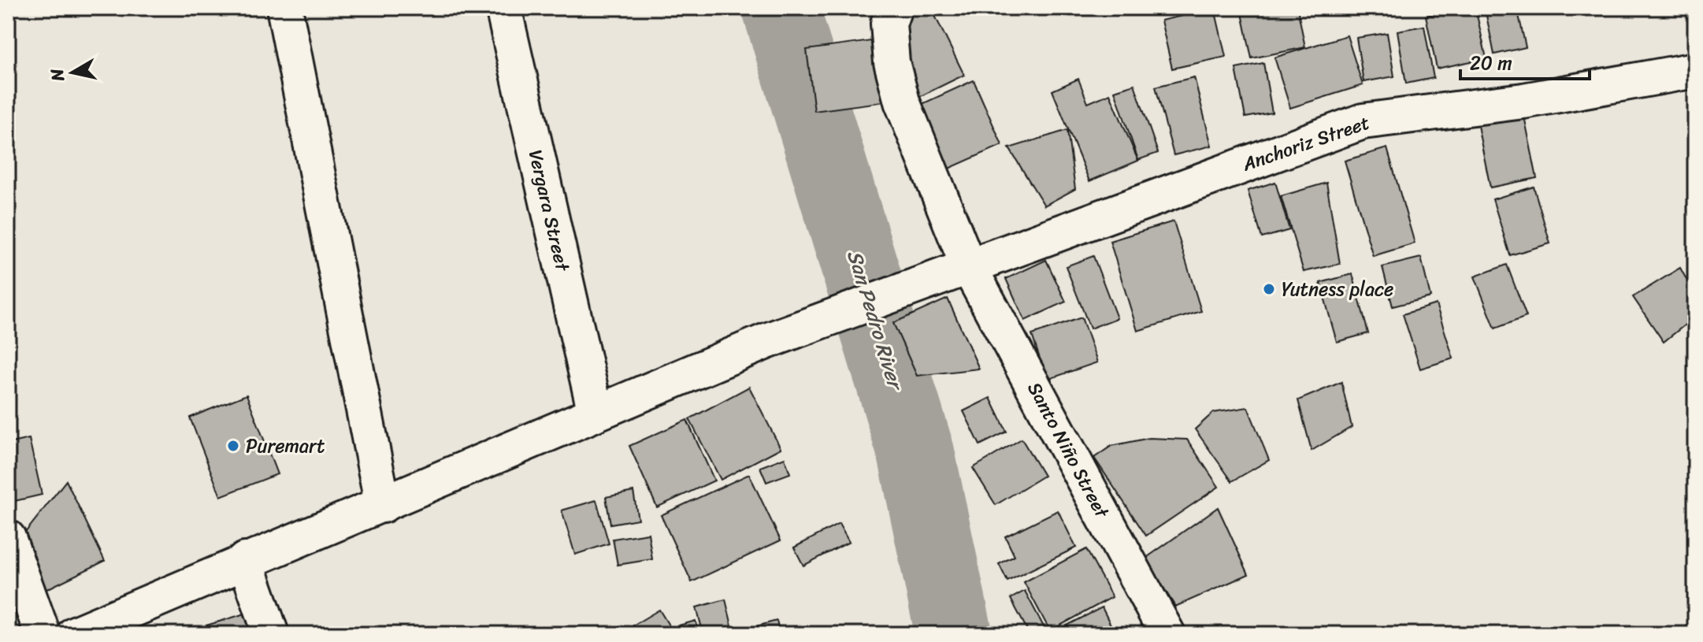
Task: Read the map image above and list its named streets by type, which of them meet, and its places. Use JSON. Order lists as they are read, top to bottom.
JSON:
{
  "streets": {
    "street": ["Anchoriz Street", "Vergara Street", "Santo Niño Street"]
  },
  "crossings": [
    ["Anchoriz Street", "Vergara Street"],
    ["Anchoriz Street", "Santo Niño Street"]
  ],
  "water": ["San Pedro River"],
  "places": ["Yutness place", "Puremart"],
  "scale_bar": "20 m",
  "north": "left"
}
